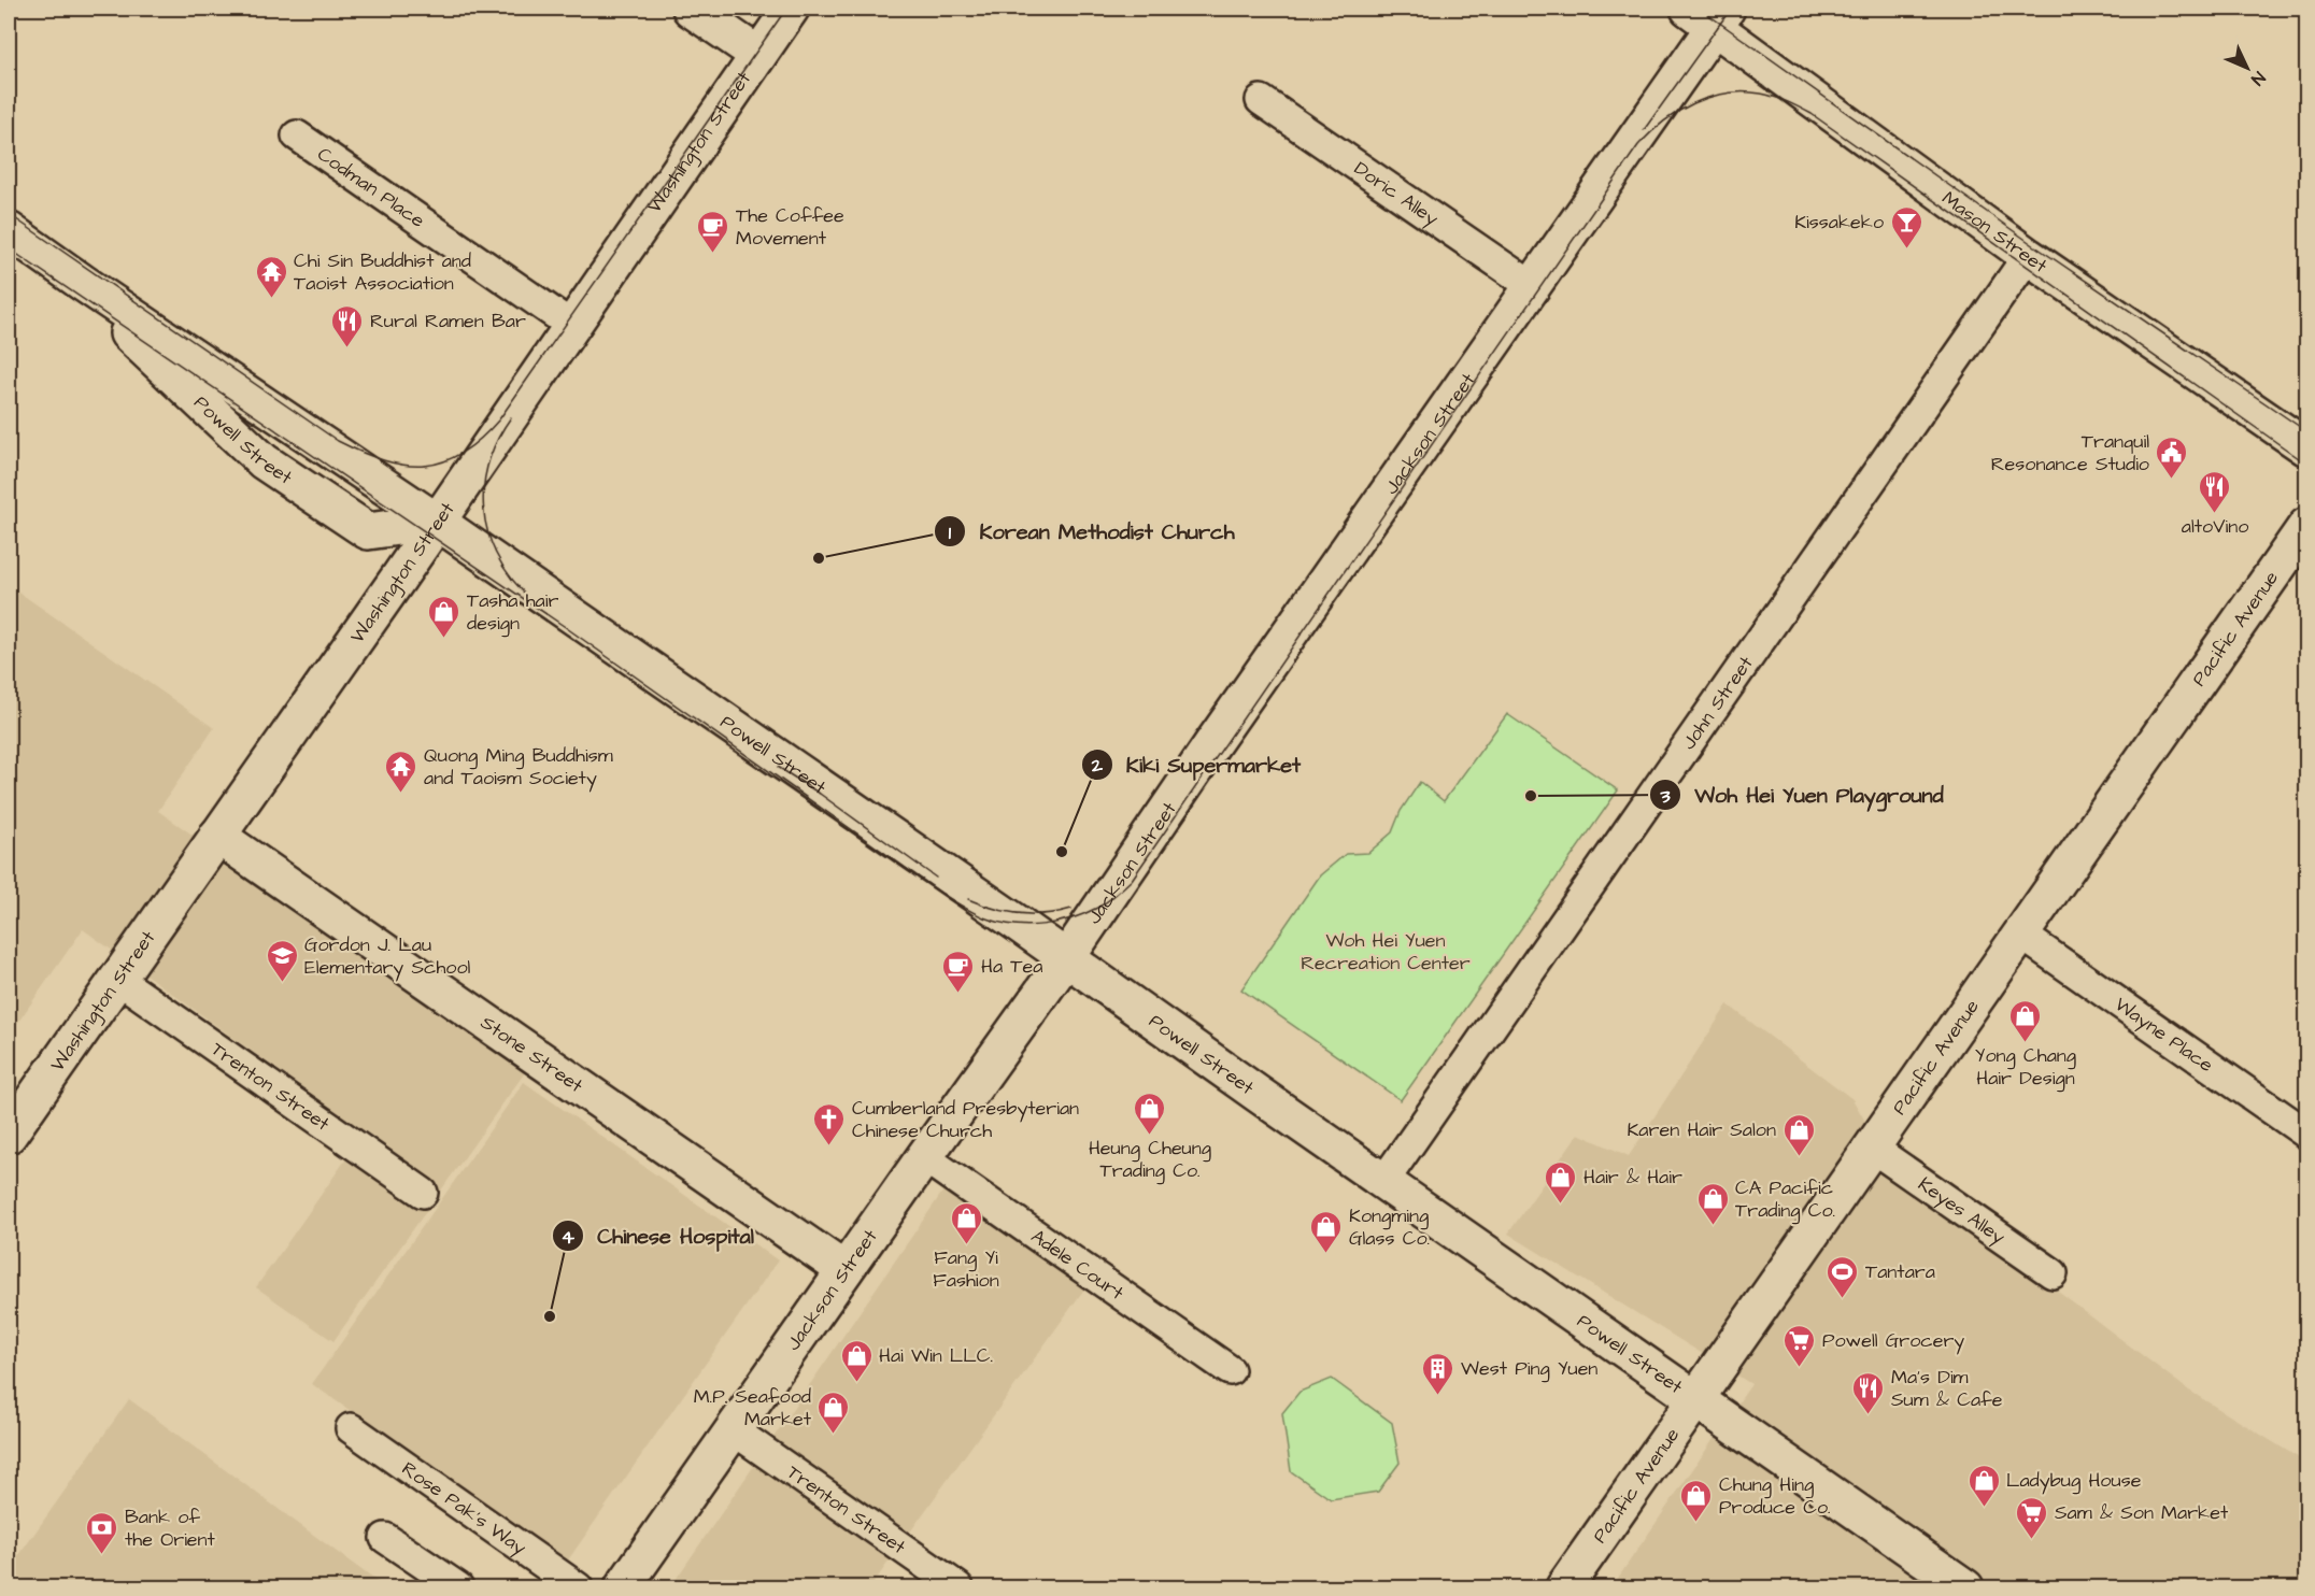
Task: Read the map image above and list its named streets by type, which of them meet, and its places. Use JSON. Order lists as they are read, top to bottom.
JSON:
{
  "streets": {
    "street": [
      "Washington Street",
      "Mason Street",
      "Jackson Street",
      "Powell Street",
      "Pacific Avenue",
      "Stone Street"
    ],
    "lane": [
      "Codman Place",
      "Doric Alley",
      "John Street",
      "Wayne Place",
      "Trenton Street",
      "Keyes Alley",
      "Adele Court",
      "Rose Pak's Way"
    ]
  },
  "crossings": [
    ["Washington Street", "Codman Place"],
    ["Washington Street", "Powell Street"],
    ["Washington Street", "Stone Street"],
    ["Washington Street", "Trenton Street"],
    ["Doric Alley", "Jackson Street"],
    ["Mason Street", "Jackson Street"],
    ["Mason Street", "John Street"],
    ["Jackson Street", "Powell Street"],
    ["Jackson Street", "Stone Street"],
    ["Jackson Street", "Trenton Street"],
    ["Jackson Street", "Adele Court"],
    ["Powell Street", "Pacific Avenue"],
    ["Powell Street", "John Street"],
    ["Pacific Avenue", "Wayne Place"],
    ["Pacific Avenue", "Keyes Alley"]
  ],
  "parks": ["Woh Hei Yuen Recreation Center"],
  "places": {
    "bar": ["Kissakeko"],
    "cafe": ["The Coffee Movement", "Ha Tea"],
    "temple": ["Chi Sin Buddhist and Taoist Association", "Quong Ming Buddhism and Taoism Society"],
    "restaurant": ["Rural Ramen Bar", "altoVino", "Ma's Dim Sum & Cafe"],
    "public building": ["Tranquil Resonance Studio"],
    "other": [
      "Korean Methodist Church",
      "Woh Hei Yuen Playground",
      "Kiki Supermarket",
      "Chinese Hospital"
    ],
    "shop": [
      "Tasha hair design",
      "Yong Chang Hair Design",
      "Heung Cheung Trading Co.",
      "Karen Hair Salon",
      "Hair & Hair",
      "CA Pacific Trading Co.",
      "Fang Yi Fashion",
      "Kongming Glass Co.",
      "Hai Win LLC.",
      "M.P. Seafood Market",
      "Ladybug House",
      "Chung Hing Produce Co."
    ],
    "school or university": ["Gordon J. Lau Elementary School"],
    "church": ["Cumberland Presbyterian Chinese Church"],
    "sports": ["Tantara"],
    "supermarket": ["Powell Grocery", "Sam & Son Market"],
    "building": ["West Ping Yuen"],
    "bank": ["Bank of the Orient"]
  },
  "north": "bottom right"
}
